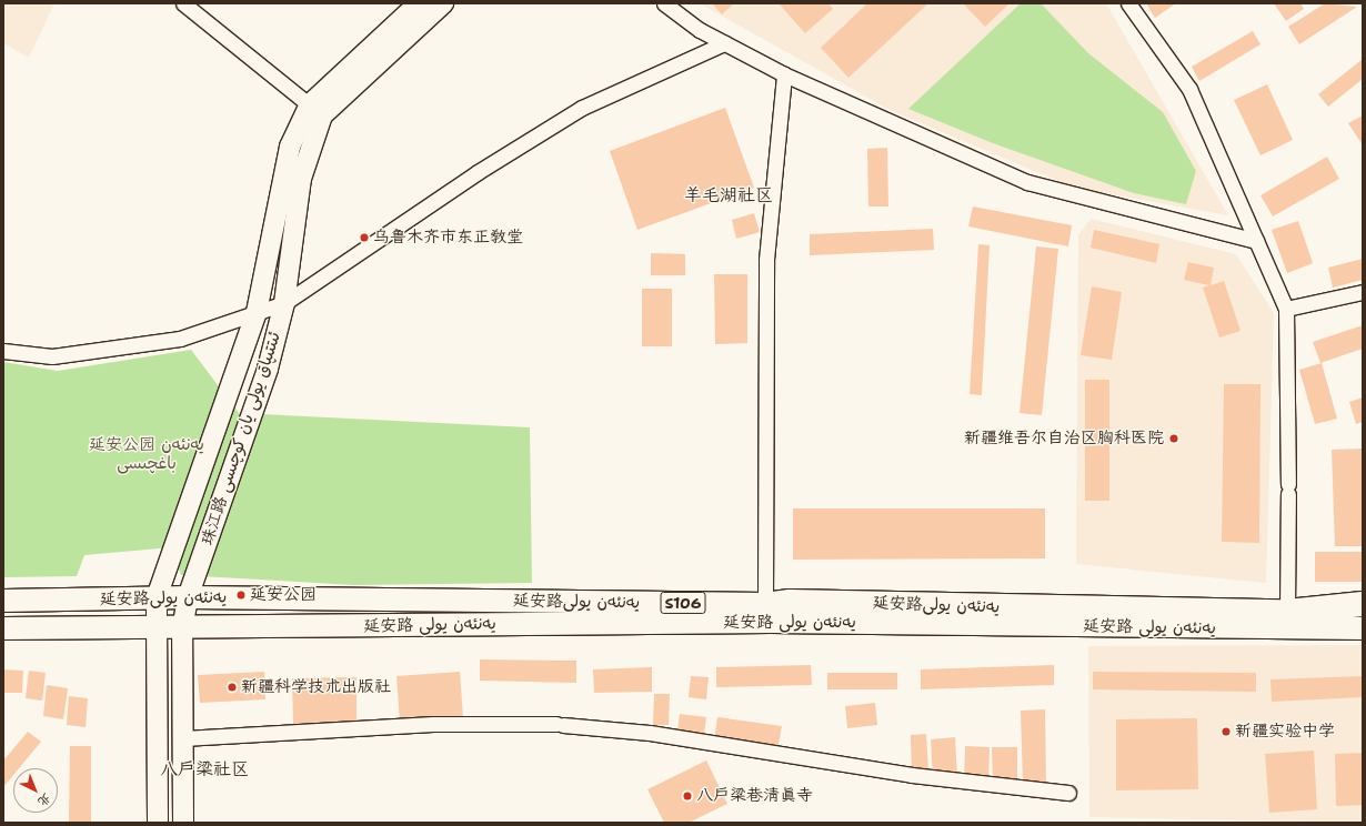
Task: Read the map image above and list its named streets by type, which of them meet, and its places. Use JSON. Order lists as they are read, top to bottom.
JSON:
{
  "streets": {
    "main road": ["延安路يەنئەن يولى", "S106", "延安路 يەنئەن يولى"],
    "street": ["珠江路 ئىتتىپاق يولى يان كوچىسى"]
  },
  "crossings": [
    ["珠江路 ئىتتىپاق يولى يان كوچىسى", "延安路يەنئەن يولى"],
    ["珠江路 ئىتتىپاق يولى يان كوچىسى", "延安路 يەنئەن يولى"]
  ],
  "districts": ["羊毛湖社区", "八户梁社区"],
  "parks": ["延安公园 يەنئەن باغچىسى"],
  "places": [
    "乌鲁木齐市东正教堂",
    "新疆维吾尔自治区胸科医院",
    "延安公园",
    "新疆科学技术出版社",
    "新疆实验中学",
    "八户梁巷清真寺"
  ],
  "north": "bottom right"
}
